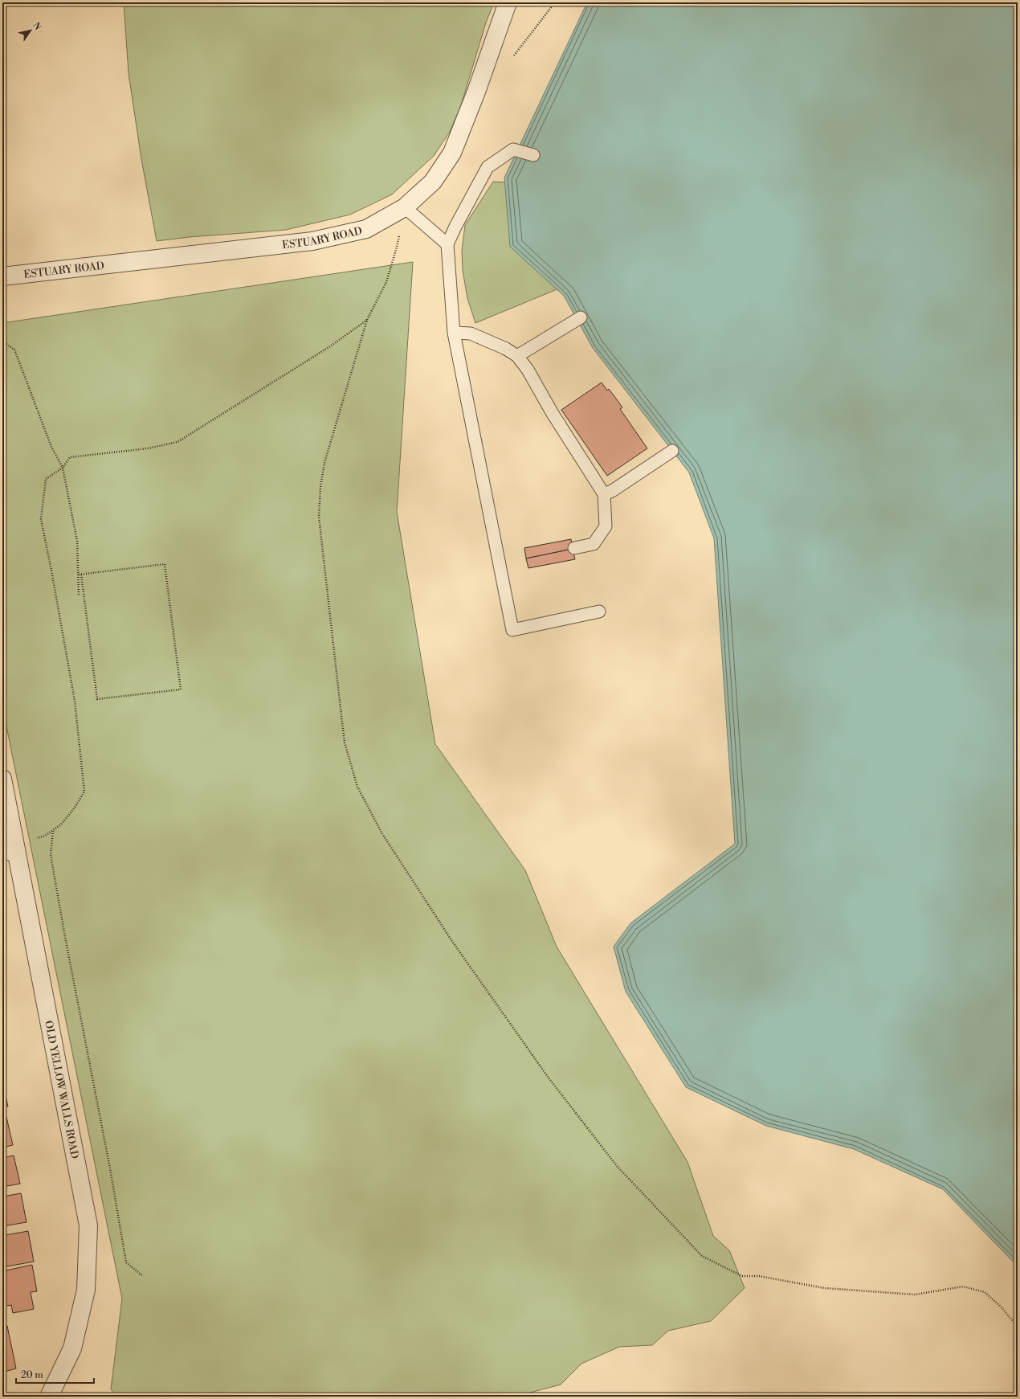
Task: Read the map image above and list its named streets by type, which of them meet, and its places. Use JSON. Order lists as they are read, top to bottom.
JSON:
{
  "streets": {
    "street": ["ESTUARY ROAD", "OLD YELLOW WALLS ROAD"]
  },
  "scale_bar": "20 m",
  "north": "top right"
}
